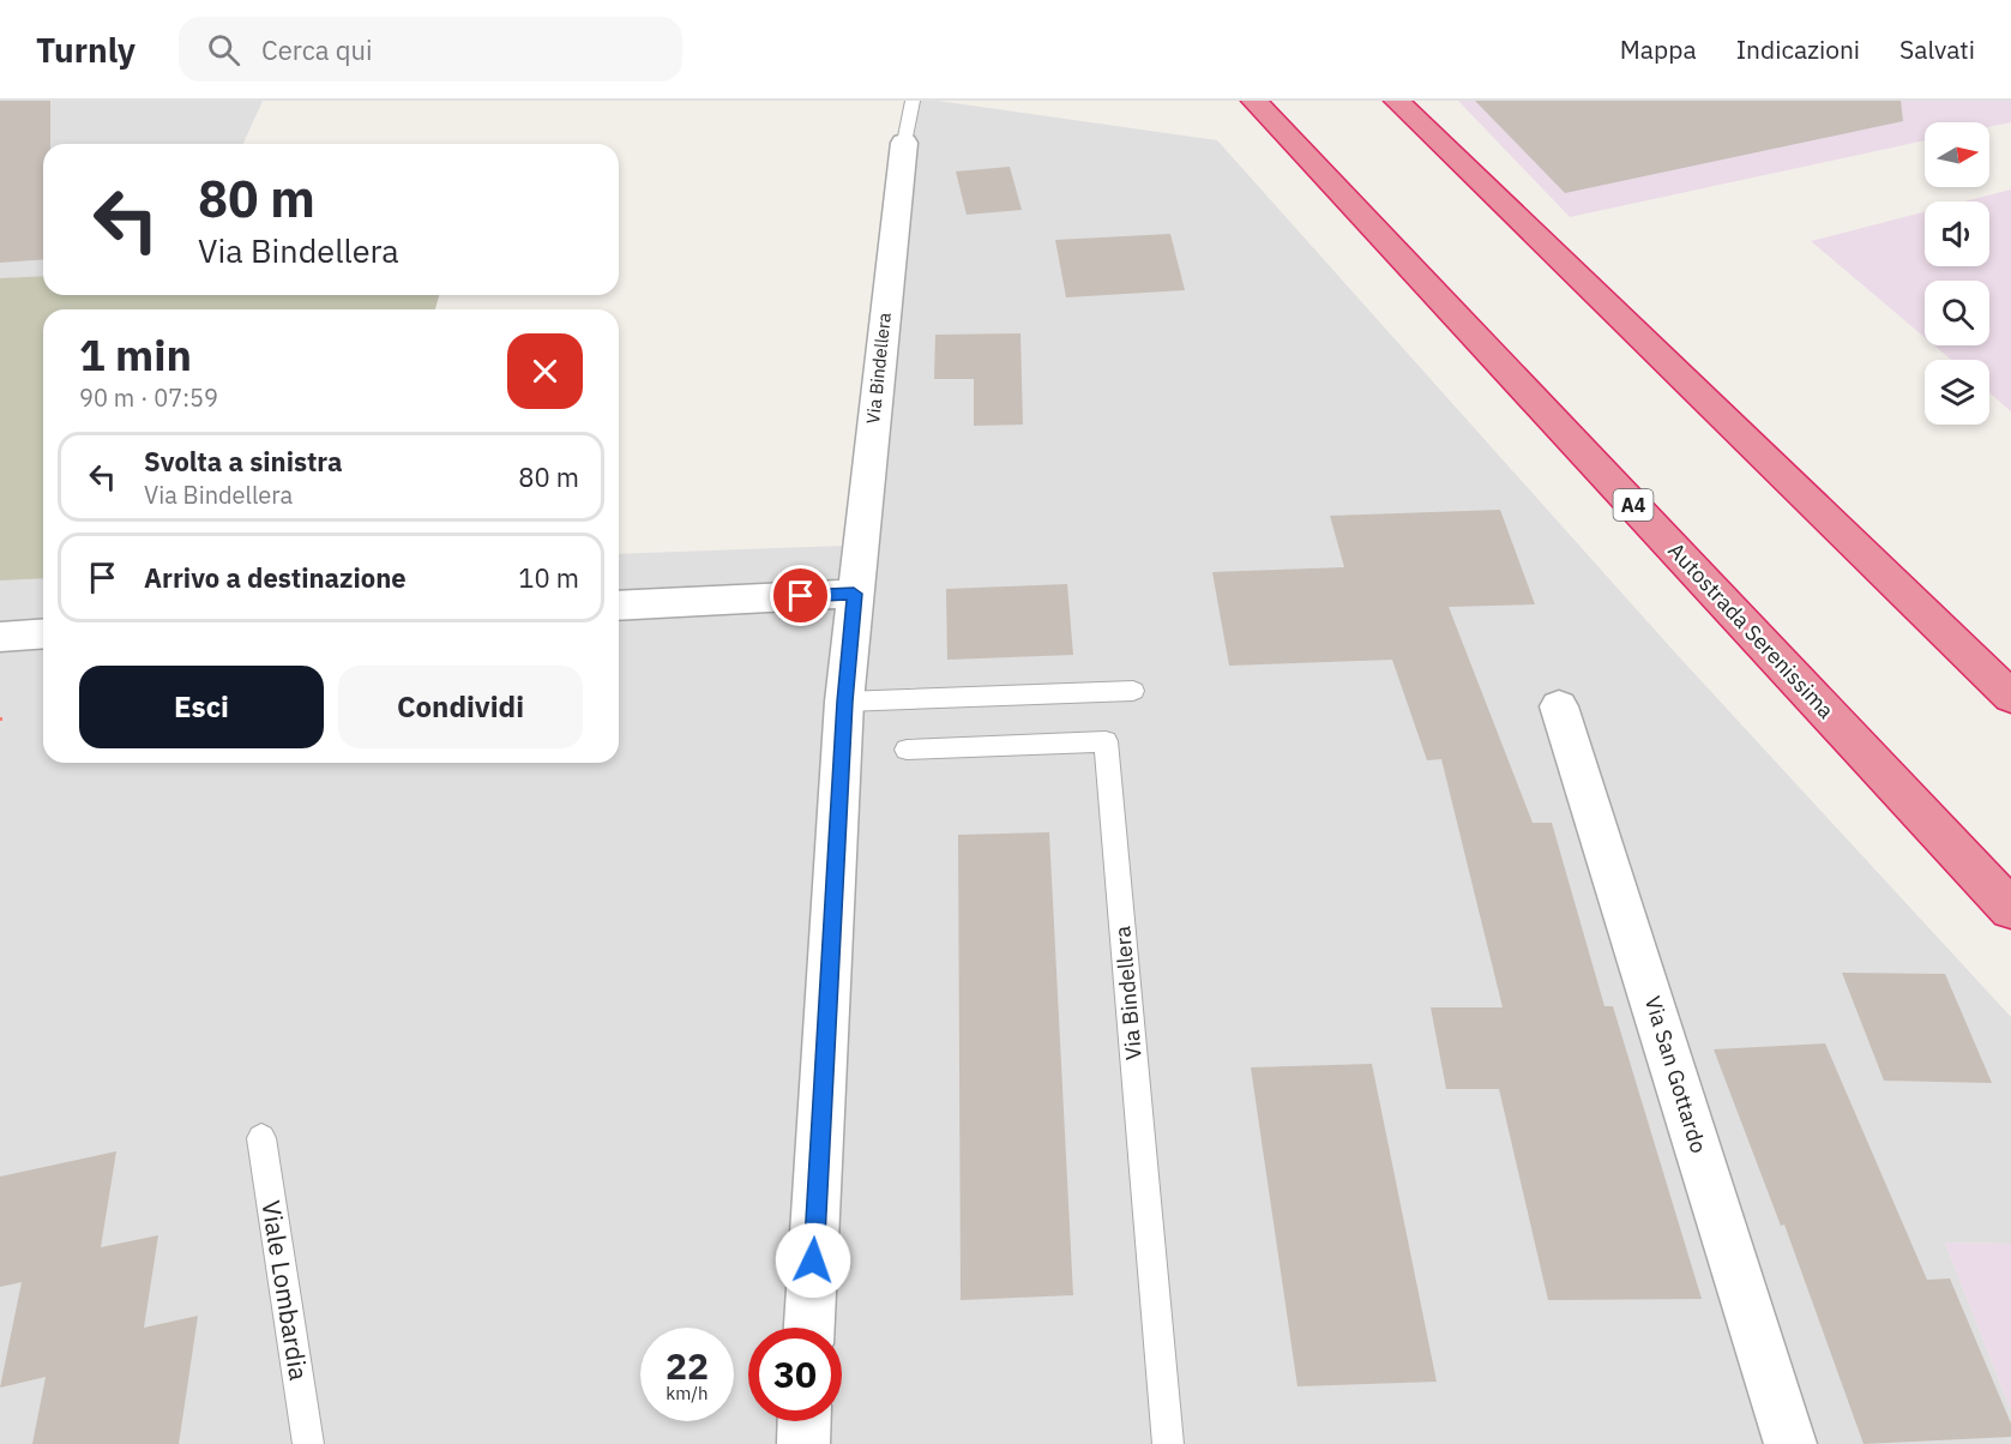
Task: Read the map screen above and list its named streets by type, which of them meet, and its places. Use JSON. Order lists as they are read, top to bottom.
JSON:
{
  "streets": {
    "highway": ["A4", "Autostrada Serenissima"],
    "street": ["Via Bindellera", "Via San Gottardo"],
    "lane": ["Viale Lombardia"]
  },
  "north": "right",
  "page": {
    "header": "Turnly",
    "search": "Cerca qui",
    "nav": ["Mappa", "Indicazioni", "Salvati"],
    "turn": ["80 m", "Via Bindellera"],
    "heading": ["1 min", "90 m · 07:59"],
    "list": [
      {
        "name": "Svolta a sinistra",
        "note": "Via Bindellera",
        "value": "80 m"
      },
      {
        "name": "Arrivo a destinazione",
        "value": "10 m"
      }
    ],
    "buttons": ["Esci", "Condividi"],
    "speed": "22 km/h",
    "limit": "30"
  }
}
